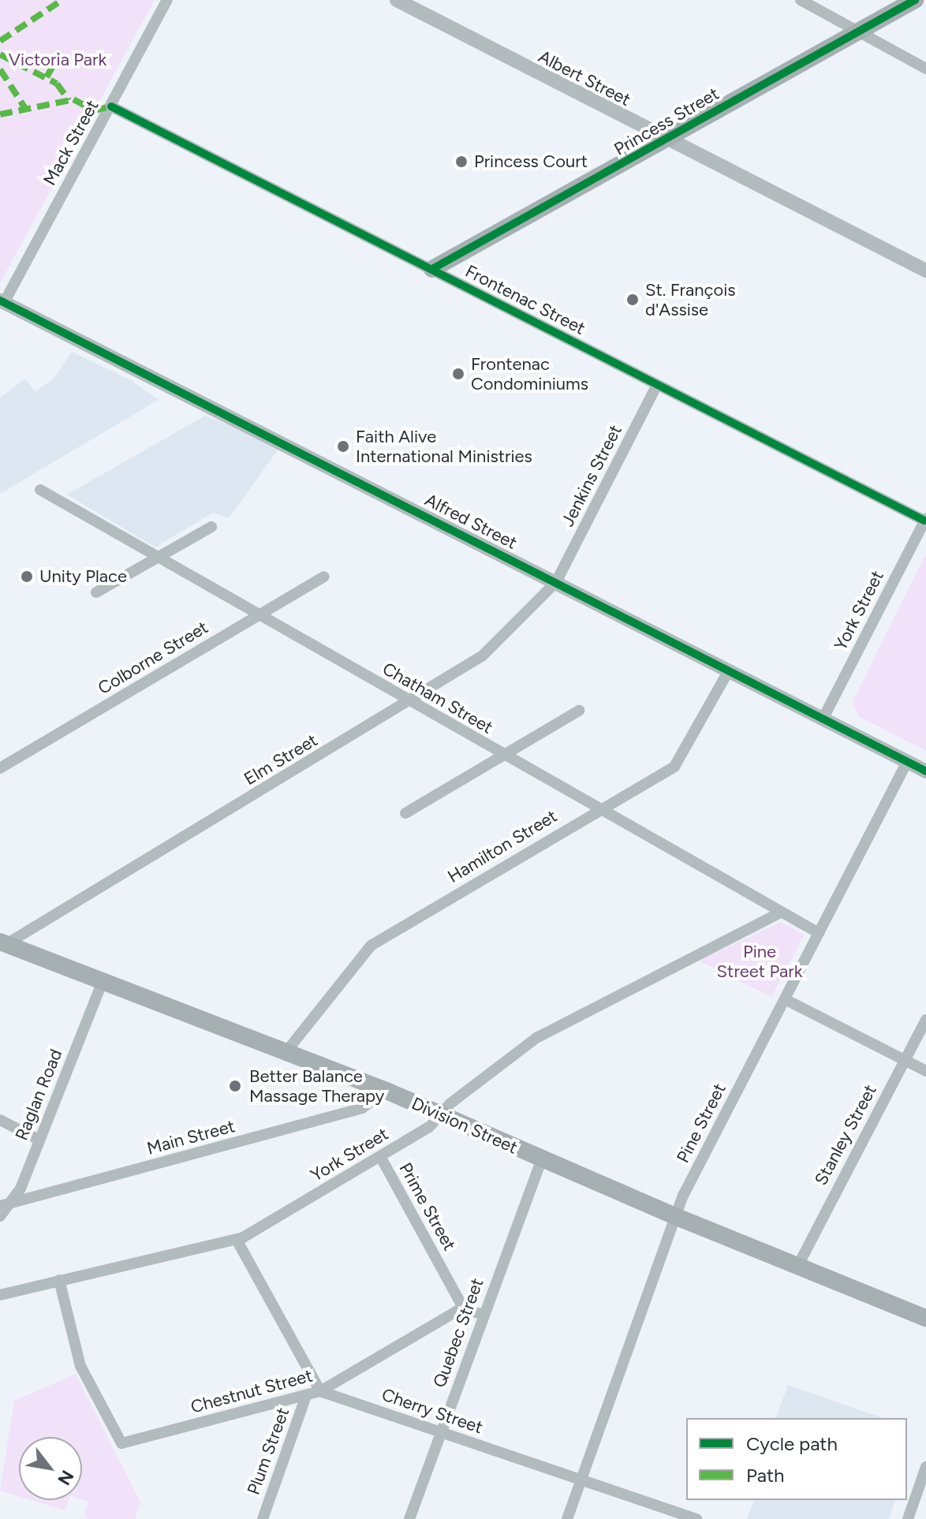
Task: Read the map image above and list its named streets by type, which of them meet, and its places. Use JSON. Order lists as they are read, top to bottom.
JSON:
{
  "streets": {
    "main road": ["Princess Street", "Division Street"],
    "street": [
      "Albert Street",
      "Mack Street",
      "Frontenac Street",
      "Jenkins Street",
      "Alfred Street",
      "York Street",
      "Colborne Street",
      "Chatham Street",
      "Elm Street",
      "Hamilton Street",
      "Raglan Road",
      "Pine Street",
      "Stanley Street",
      "Main Street",
      "Prime Street",
      "Quebec Street",
      "Chestnut Street",
      "Cherry Street",
      "Plum Street"
    ]
  },
  "crossings": [
    ["Albert Street", "Princess Street"],
    ["Princess Street", "Frontenac Street"],
    ["Mack Street", "Frontenac Street"],
    ["Mack Street", "Alfred Street"],
    ["Frontenac Street", "Jenkins Street"],
    ["Frontenac Street", "York Street"],
    ["Jenkins Street", "Alfred Street"],
    ["Jenkins Street", "Elm Street"],
    ["Alfred Street", "York Street"],
    ["Alfred Street", "Elm Street"],
    ["Alfred Street", "Hamilton Street"],
    ["Alfred Street", "Pine Street"],
    ["York Street", "Chatham Street"],
    ["York Street", "Division Street"],
    ["York Street", "Prime Street"],
    ["York Street", "Chestnut Street"],
    ["Colborne Street", "Chatham Street"],
    ["Chatham Street", "Elm Street"],
    ["Chatham Street", "Hamilton Street"],
    ["Chatham Street", "Pine Street"],
    ["Elm Street", "Division Street"],
    ["Hamilton Street", "Division Street"],
    ["Raglan Road", "Division Street"],
    ["Raglan Road", "Main Street"],
    ["Pine Street", "Division Street"],
    ["Pine Street", "Cherry Street"],
    ["Division Street", "Stanley Street"],
    ["Division Street", "Main Street"],
    ["Division Street", "Quebec Street"],
    ["Prime Street", "Chestnut Street"],
    ["Quebec Street", "Cherry Street"],
    ["Chestnut Street", "Cherry Street"],
    ["Chestnut Street", "Plum Street"]
  ],
  "parks": ["Victoria Park", "Pine Street Park"],
  "places": [
    "Princess Court",
    "St. François d'Assise",
    "Frontenac Condominiums",
    "Faith Alive International Ministries",
    "Unity Place",
    "Better Balance Massage Therapy"
  ],
  "legend": ["Cycle path", "Path"],
  "north": "bottom right"
}
